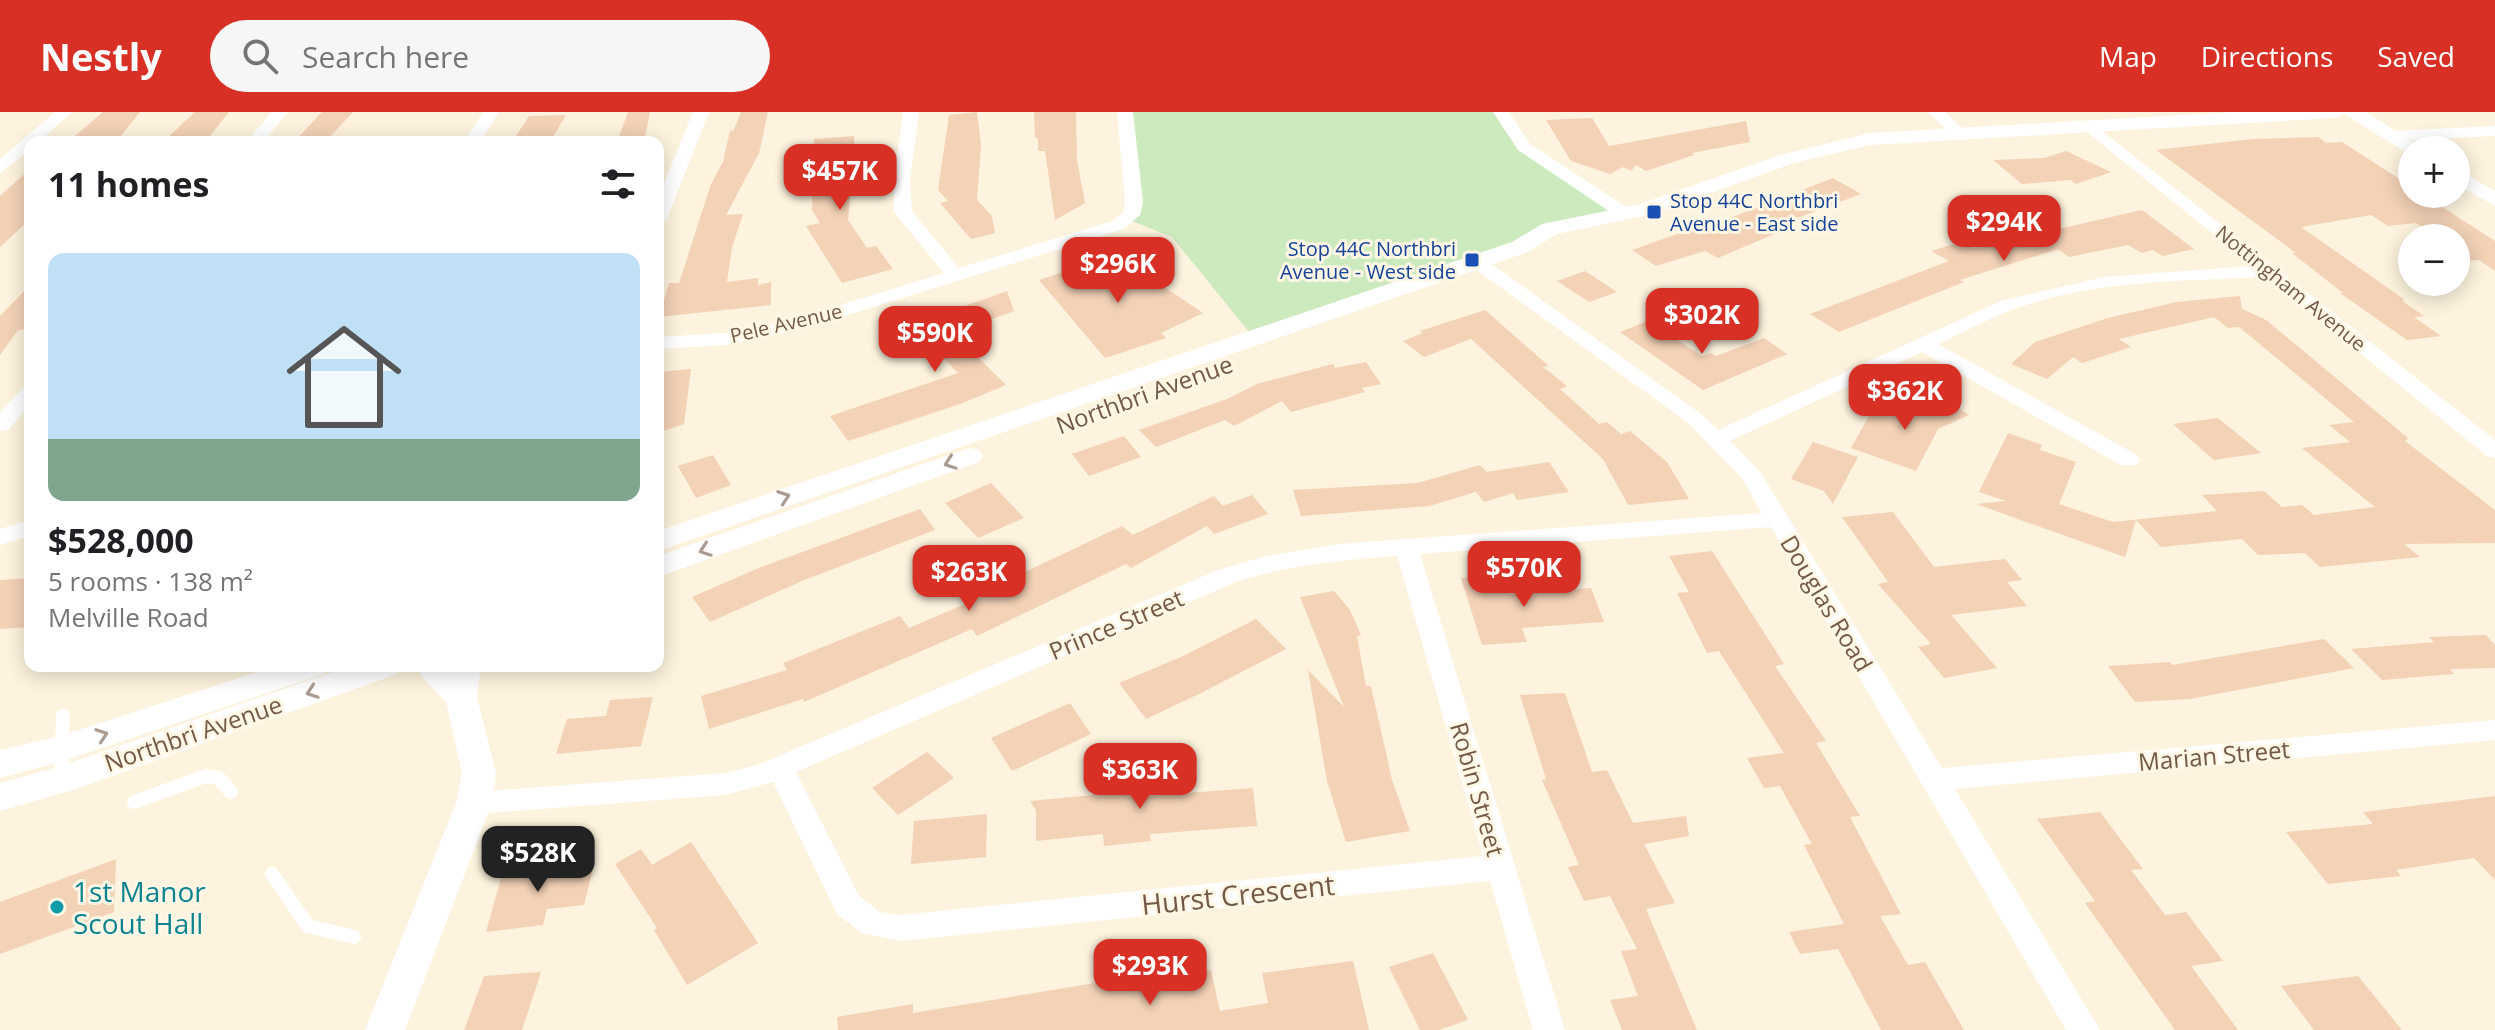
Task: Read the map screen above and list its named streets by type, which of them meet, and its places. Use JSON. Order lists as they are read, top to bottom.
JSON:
{
  "streets": {
    "street": [
      "Nottingham Avenue",
      "Pele Avenue",
      "Northbri Avenue",
      "Douglas Road",
      "Prince Street",
      "Marian Street",
      "Robin Street",
      "Hurst Crescent"
    ]
  },
  "crossings": [
    ["Nottingham Avenue", "Northbri Avenue"],
    ["Northbri Avenue", "Douglas Road"],
    ["Douglas Road", "Prince Street"],
    ["Douglas Road", "Marian Street"],
    ["Prince Street", "Robin Street"],
    ["Prince Street", "Hurst Crescent"],
    ["Robin Street", "Hurst Crescent"]
  ],
  "places": {
    "transit": ["Stop 44C Northbri Avenue - East side", "Stop 44C Northbri Avenue - West side"],
    "other": ["1st Manor Scout Hall"]
  },
  "page": {
    "header": "Nestly",
    "search": "Search here",
    "nav": ["Map", "Directions", "Saved"],
    "map_buttons": ["+", "−"],
    "heading": "11 homes",
    "price": [
      "$457K",
      "$294K",
      "$296K",
      "$302K",
      "$590K",
      "$362K",
      "$570K",
      "$263K",
      "$363K",
      "$528K",
      "$293K"
    ],
    "list": [
      {
        "name": "$528,000",
        "note": "5 rooms · 138 m² · Melville Road"
      }
    ]
  }
}
